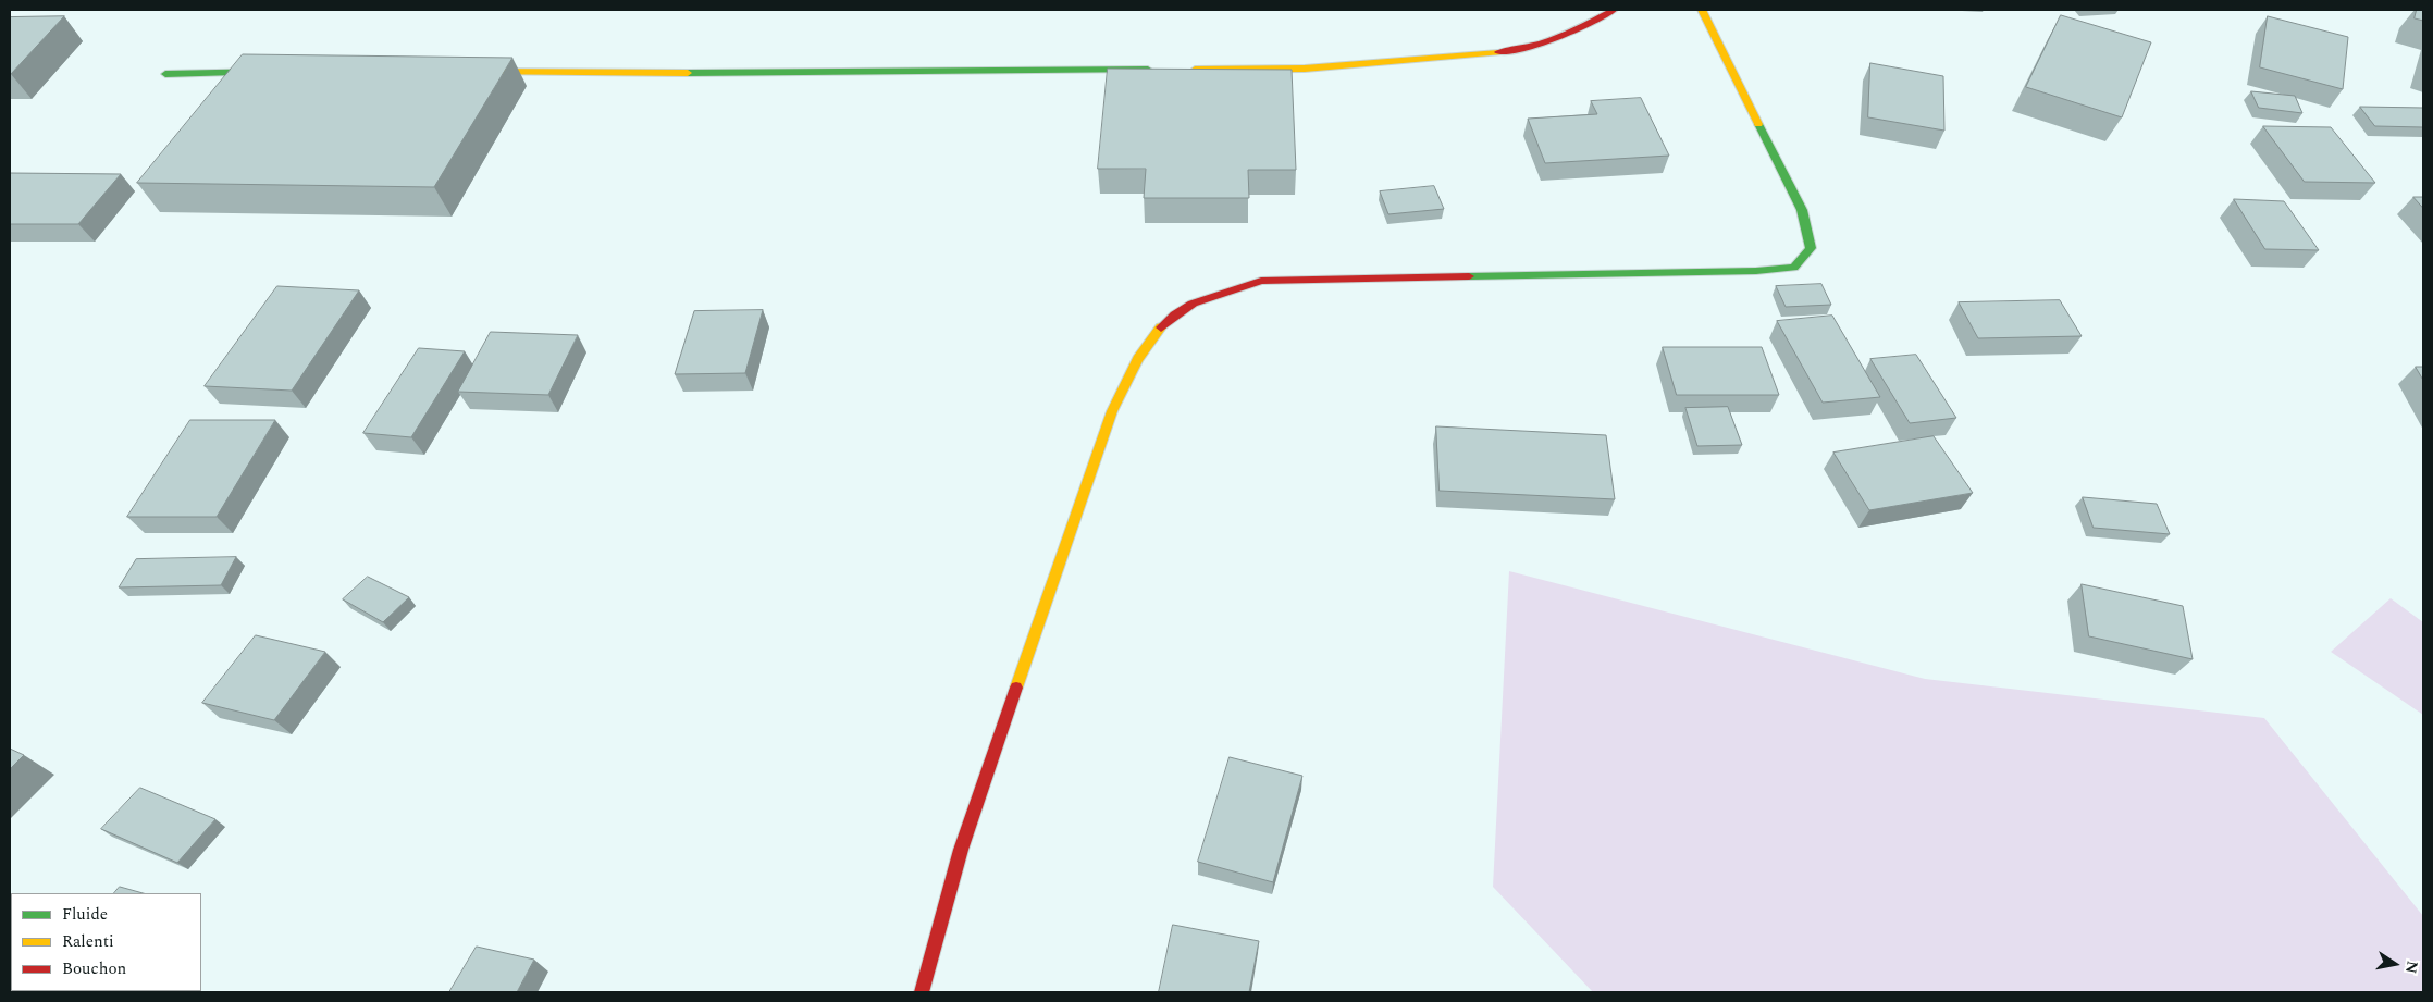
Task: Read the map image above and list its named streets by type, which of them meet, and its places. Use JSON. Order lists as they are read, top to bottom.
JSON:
{
  "legend": ["Fluide", "Ralenti", "Bouchon"],
  "north": "right"
}
